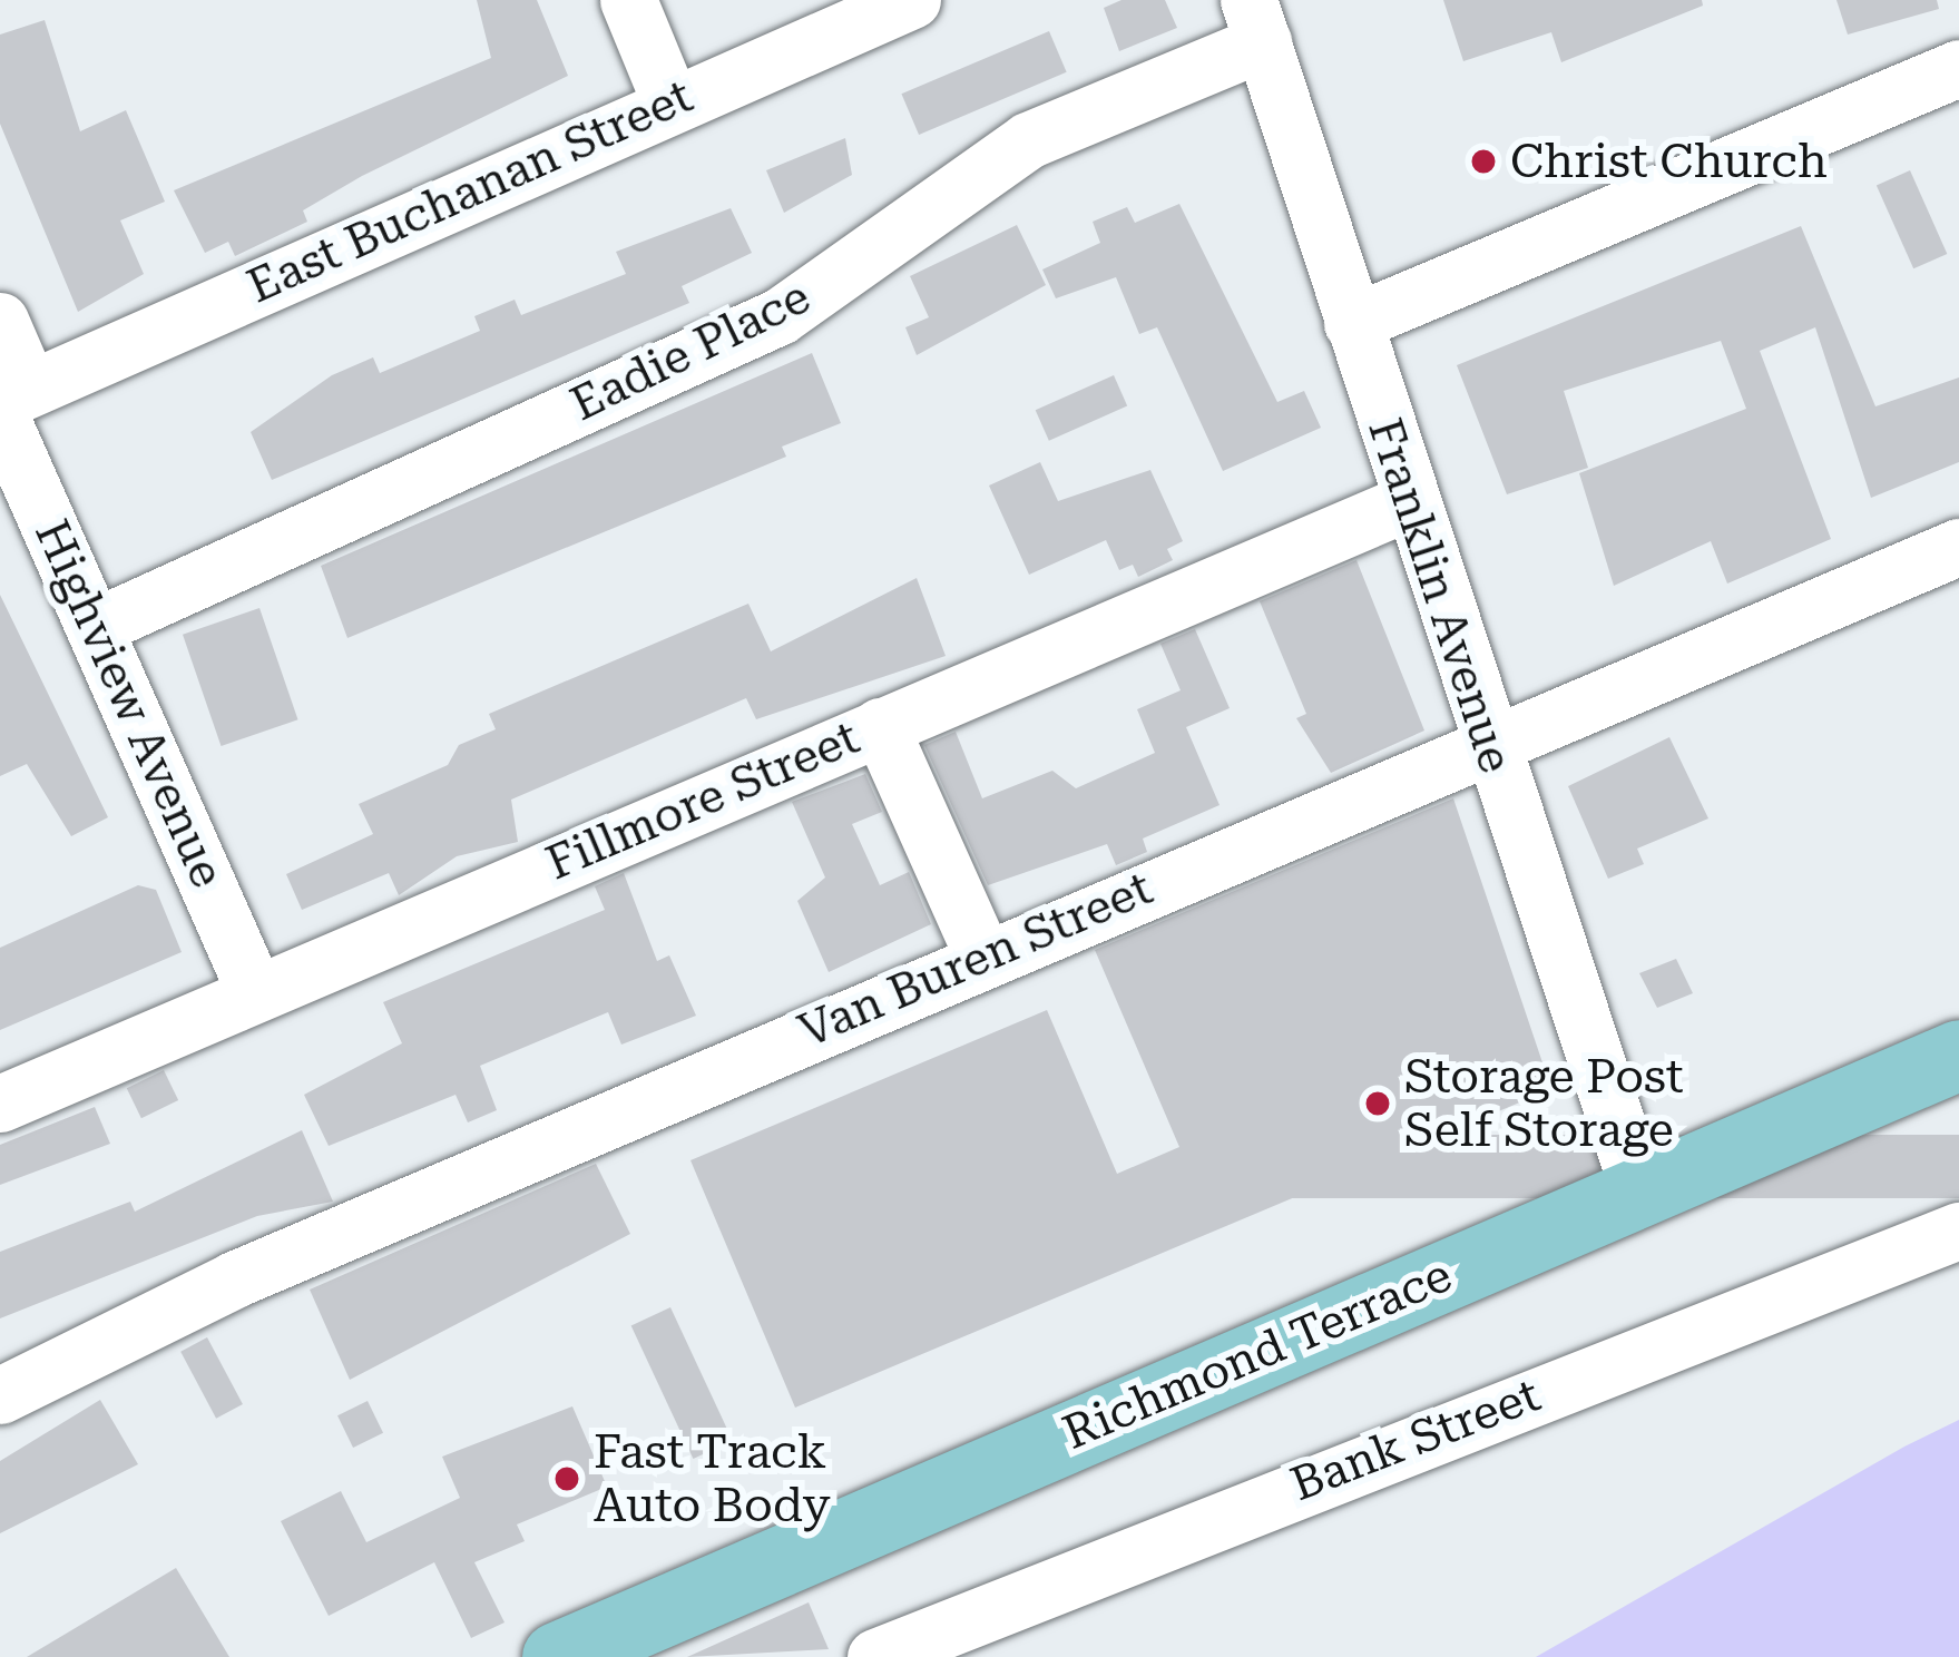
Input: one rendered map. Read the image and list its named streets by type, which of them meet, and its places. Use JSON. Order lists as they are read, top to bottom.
{
  "streets": {
    "main road": ["Richmond Terrace"],
    "street": [
      "East Buchanan Street",
      "Eadie Place",
      "Franklin Avenue",
      "Highview Avenue",
      "Fillmore Street",
      "Van Buren Street",
      "Bank Street"
    ]
  },
  "crossings": [
    ["East Buchanan Street", "Highview Avenue"],
    ["Eadie Place", "Franklin Avenue"],
    ["Eadie Place", "Highview Avenue"],
    ["Franklin Avenue", "Fillmore Street"],
    ["Franklin Avenue", "Van Buren Street"],
    ["Franklin Avenue", "Richmond Terrace"],
    ["Highview Avenue", "Fillmore Street"]
  ],
  "places": ["Christ Church", "Storage Post Self Storage", "Fast Track Auto Body"]
}
